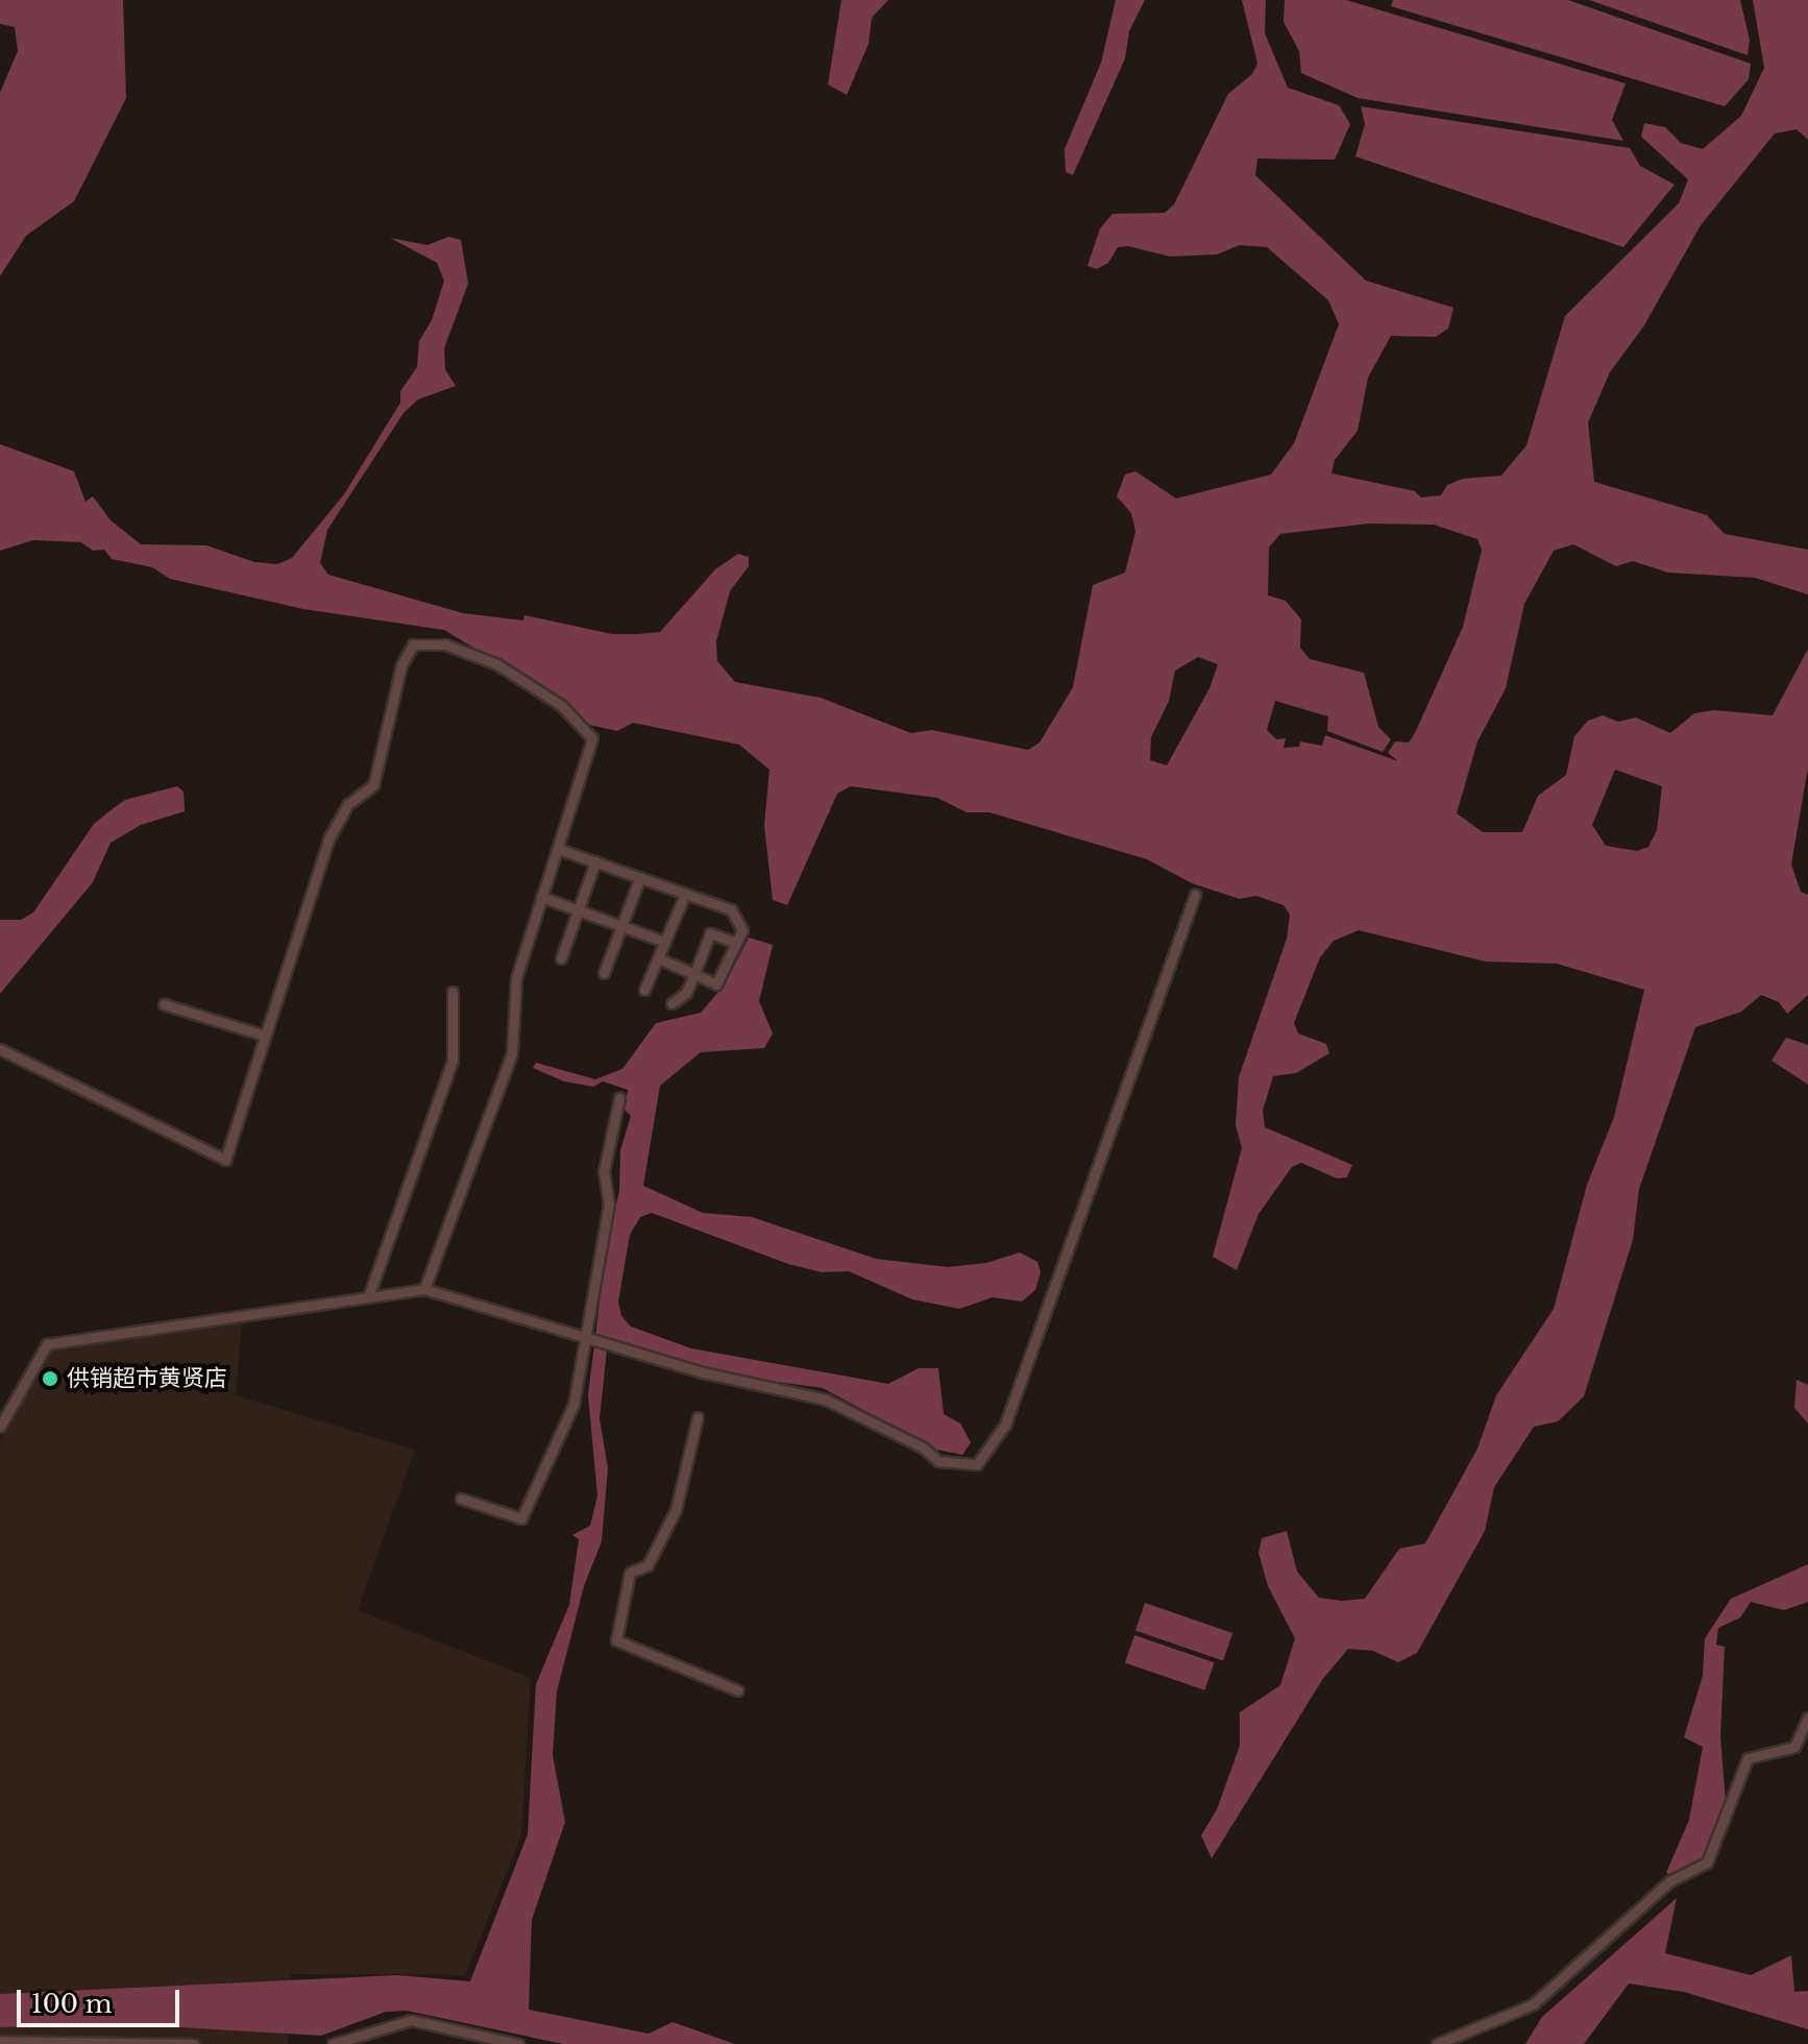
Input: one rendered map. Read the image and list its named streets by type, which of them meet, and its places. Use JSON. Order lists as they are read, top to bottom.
{
  "places": ["供销超市黄贤店"],
  "scale_bar": "100 m"
}
